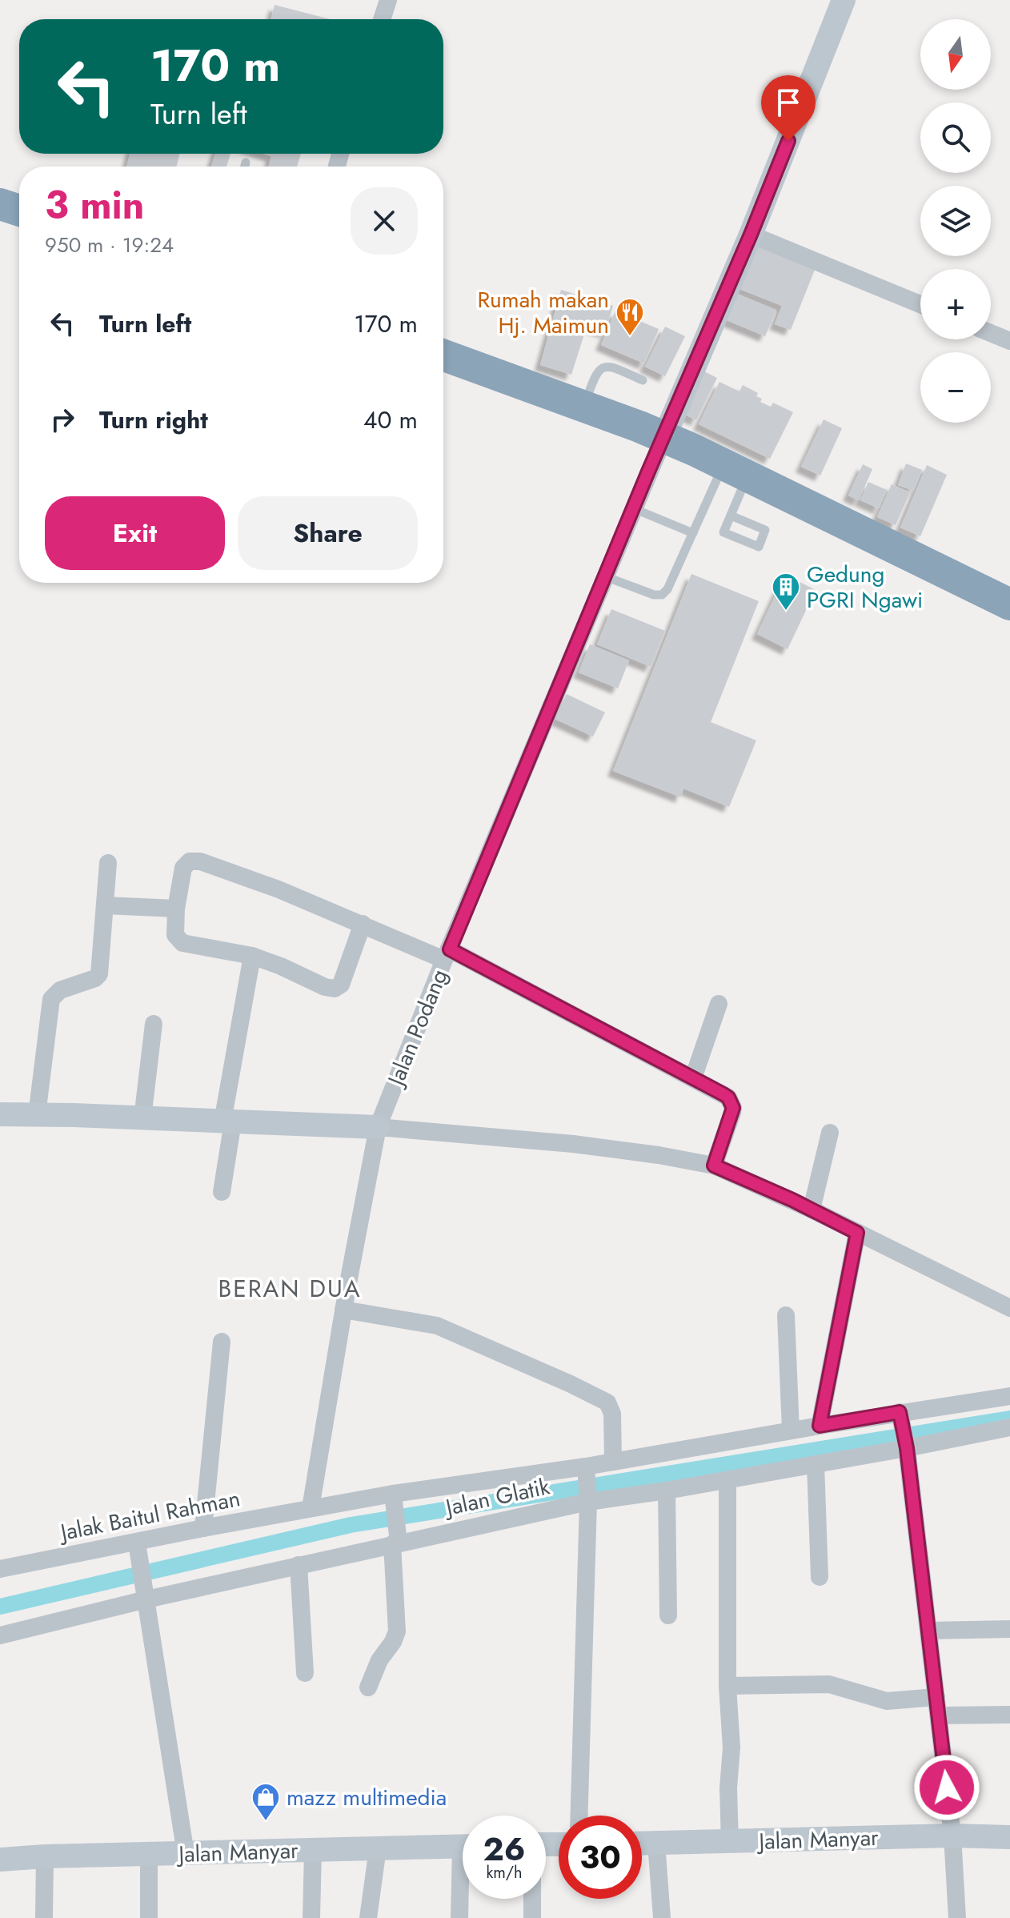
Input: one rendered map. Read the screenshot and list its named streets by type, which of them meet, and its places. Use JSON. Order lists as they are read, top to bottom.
{
  "streets": {
    "street": [
      "Jalan Podang",
      "Jalan Glatik",
      "Jalak Baitul Rahman",
      "Jalan Manyar"
    ]
  },
  "crossings": [
    ["Jalan Podang", "Jalak Baitul Rahman"],
    ["Jalan Glatik", "Jalak Baitul Rahman"]
  ],
  "districts": ["BERAN DUA"],
  "places": {
    "restaurant": ["Rumah makan Hj. Maimun"],
    "building": ["Gedung PGRI Ngawi"],
    "shop": ["mazz multimedia"]
  },
  "north": "bottom",
  "page": {
    "map_buttons": ["+", "−"],
    "turn": ["170 m", "Turn left"],
    "heading": ["3 min", "950 m · 19:24"],
    "list": [
      {
        "name": "Turn left",
        "value": "170 m"
      },
      {
        "name": "Turn right",
        "value": "40 m"
      }
    ],
    "buttons": ["Exit", "Share"],
    "speed": "26 km/h",
    "limit": "30"
  }
}
